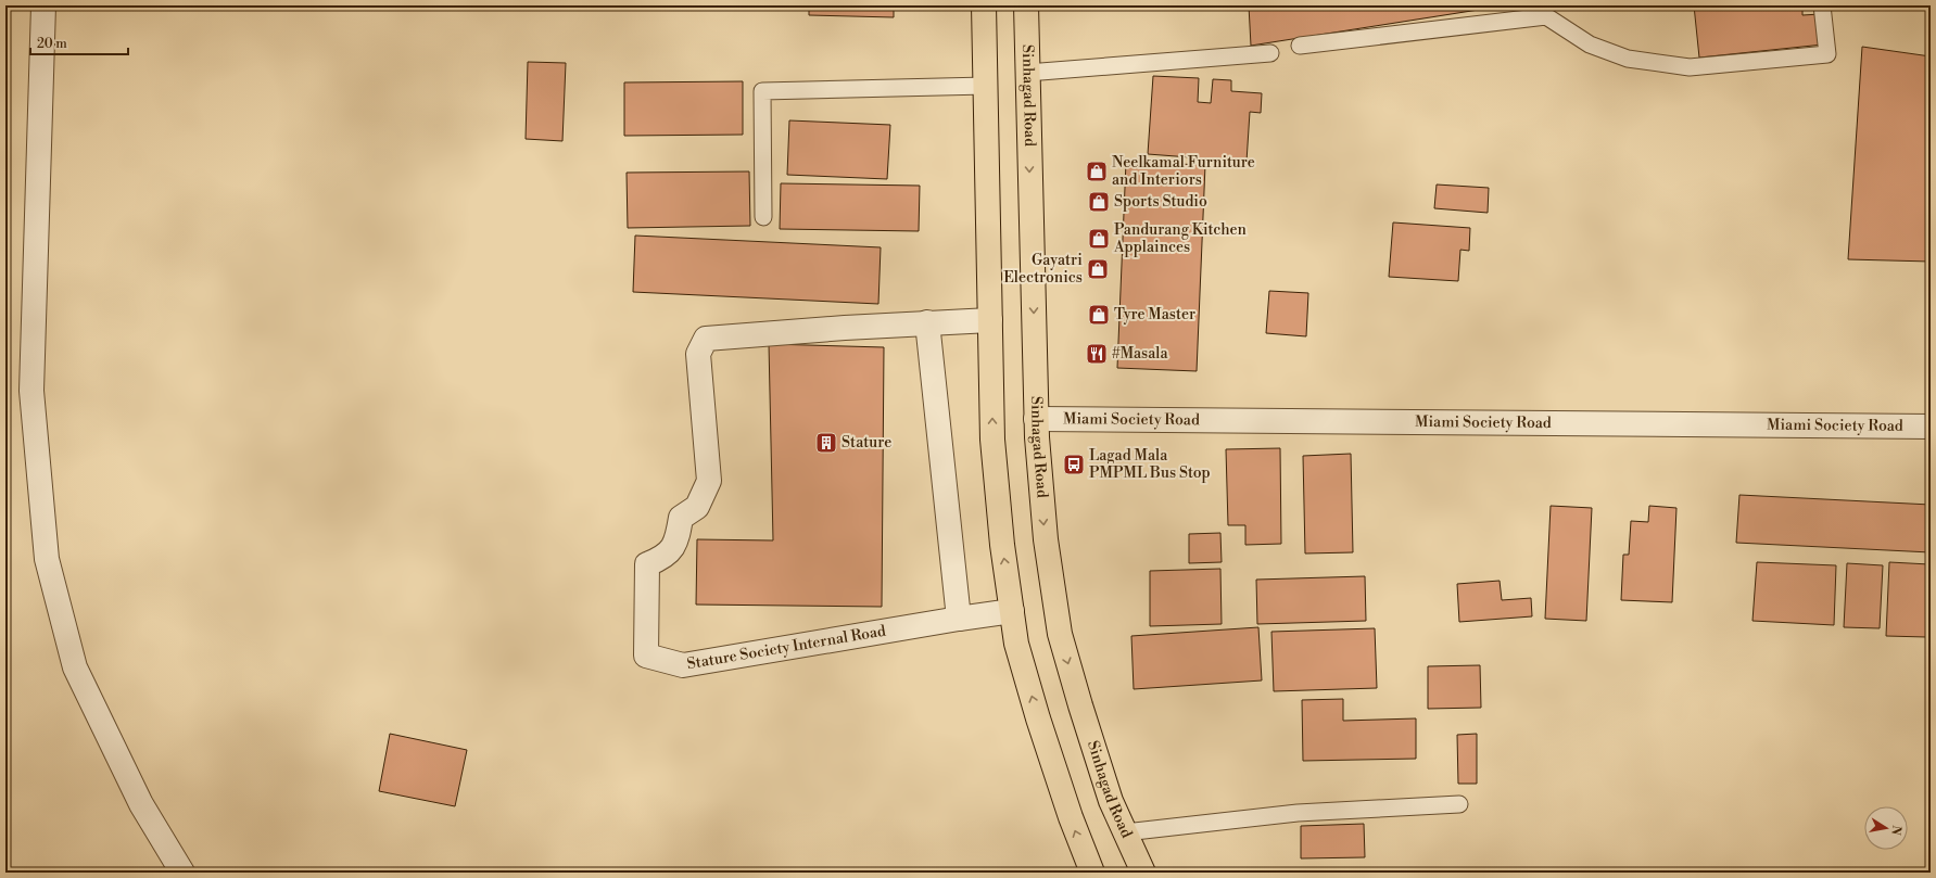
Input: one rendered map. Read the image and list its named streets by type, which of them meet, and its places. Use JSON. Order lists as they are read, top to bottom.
{
  "streets": {
    "main road": ["Sinhagad Road"],
    "street": ["Miami Society Road", "Stature Society Internal Road"]
  },
  "crossings": [
    ["Sinhagad Road", "Miami Society Road"]
  ],
  "places": {
    "shop": [
      "Neelkamal Furniture and Interiors",
      "Sports Studio",
      "Pandurang Kitchen Applainces",
      "Gayatri Electronics",
      "Tyre Master"
    ],
    "restaurant": ["#Masala"],
    "building": ["Stature"],
    "bus stop": ["Lagad Mala PMPML Bus Stop"]
  },
  "scale_bar": "20 m",
  "north": "right"
}
